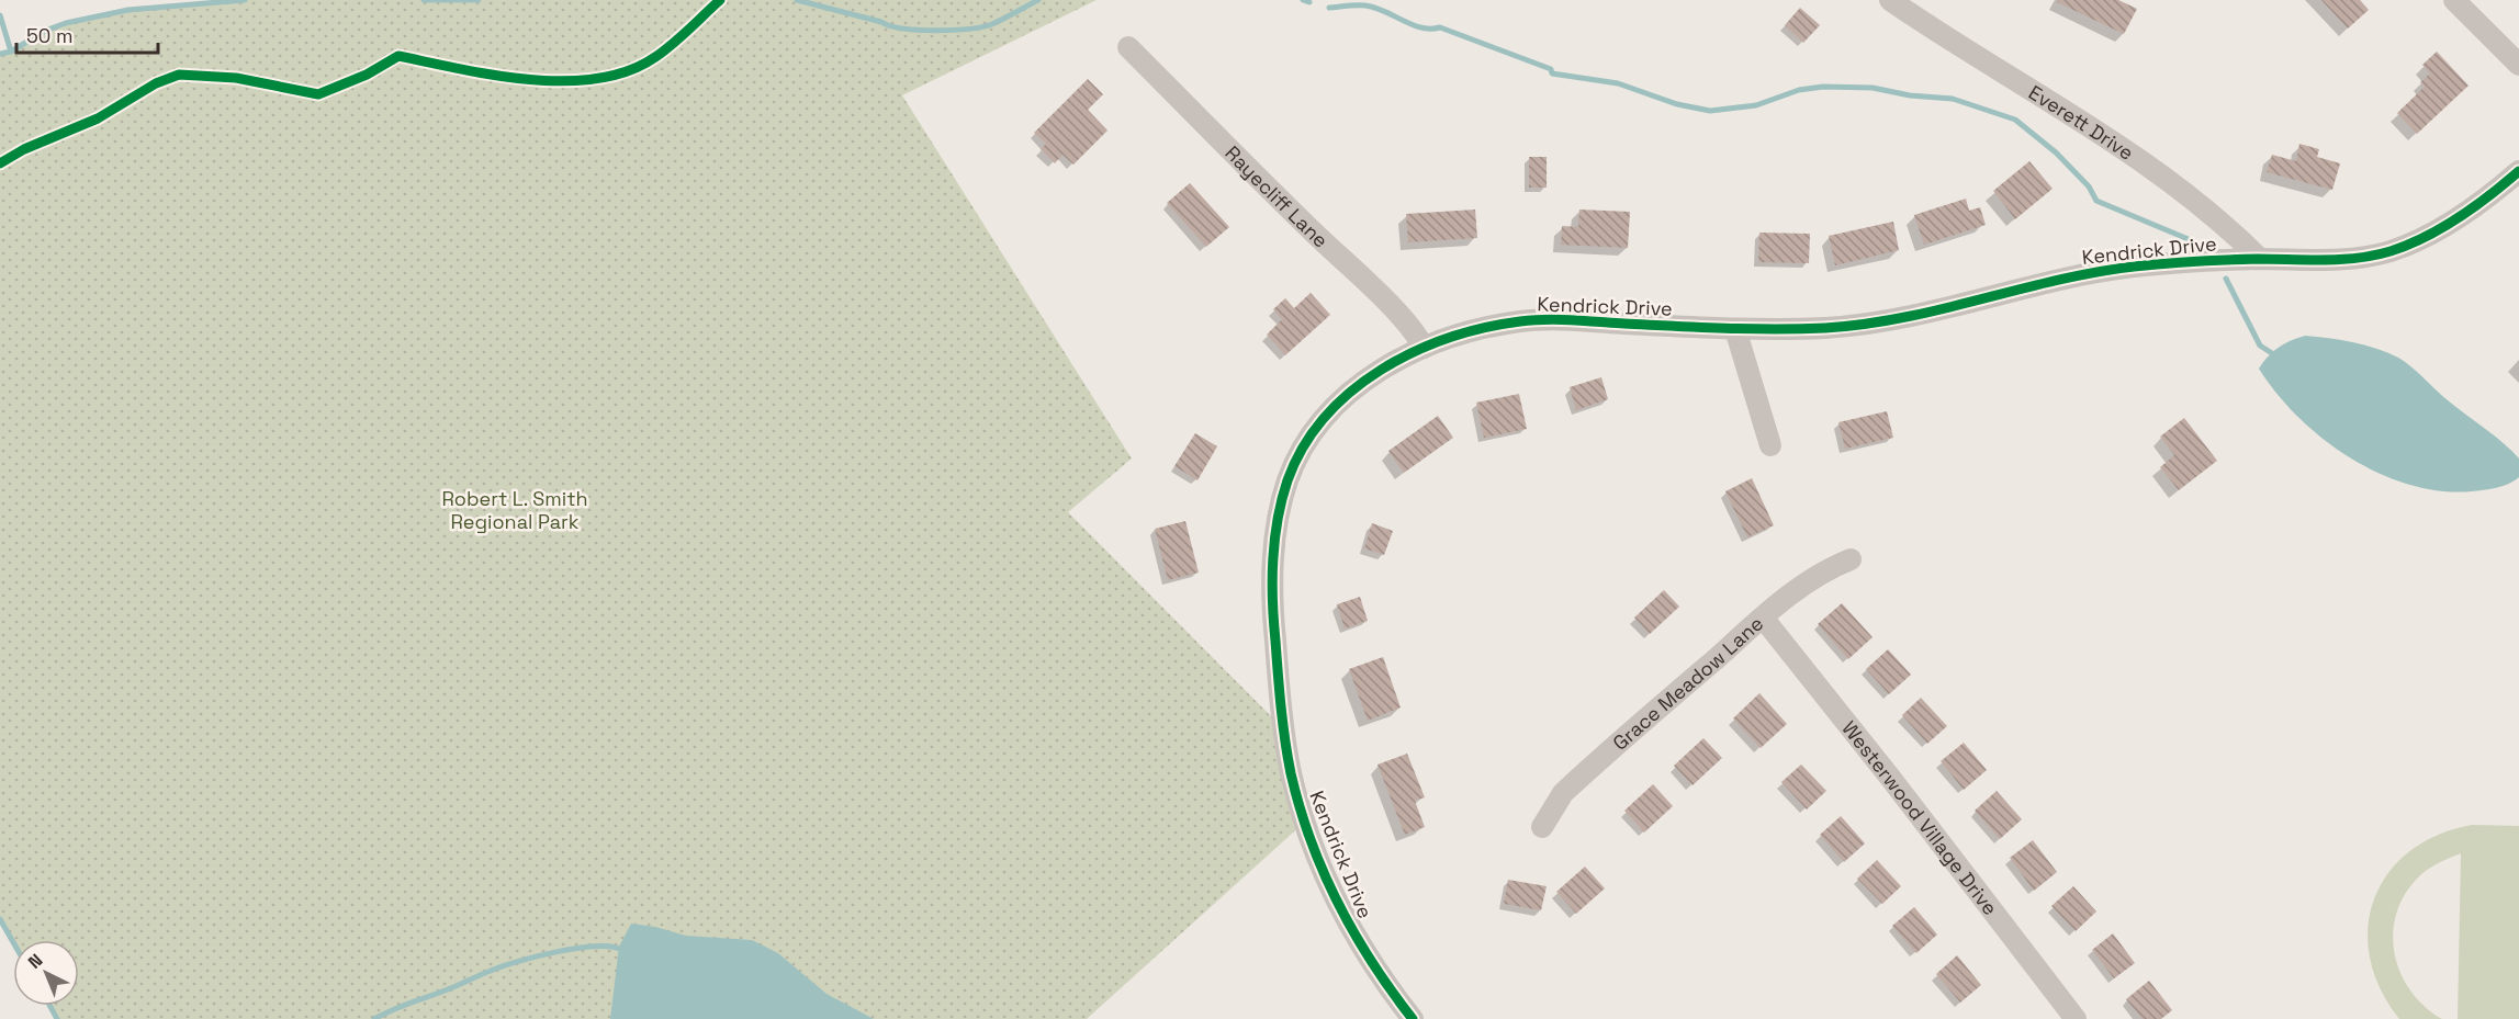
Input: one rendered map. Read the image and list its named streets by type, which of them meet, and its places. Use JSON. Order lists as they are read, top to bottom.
{
  "streets": {
    "street": [
      "Everett Drive",
      "Rayecliff Lane",
      "Kendrick Drive",
      "Grace Meadow Lane",
      "Westerwood Village Drive"
    ]
  },
  "crossings": [
    ["Everett Drive", "Kendrick Drive"],
    ["Rayecliff Lane", "Kendrick Drive"],
    ["Grace Meadow Lane", "Westerwood Village Drive"]
  ],
  "parks": ["Robert L. Smith Regional Park"],
  "scale_bar": "50 m",
  "north": "top left"
}
